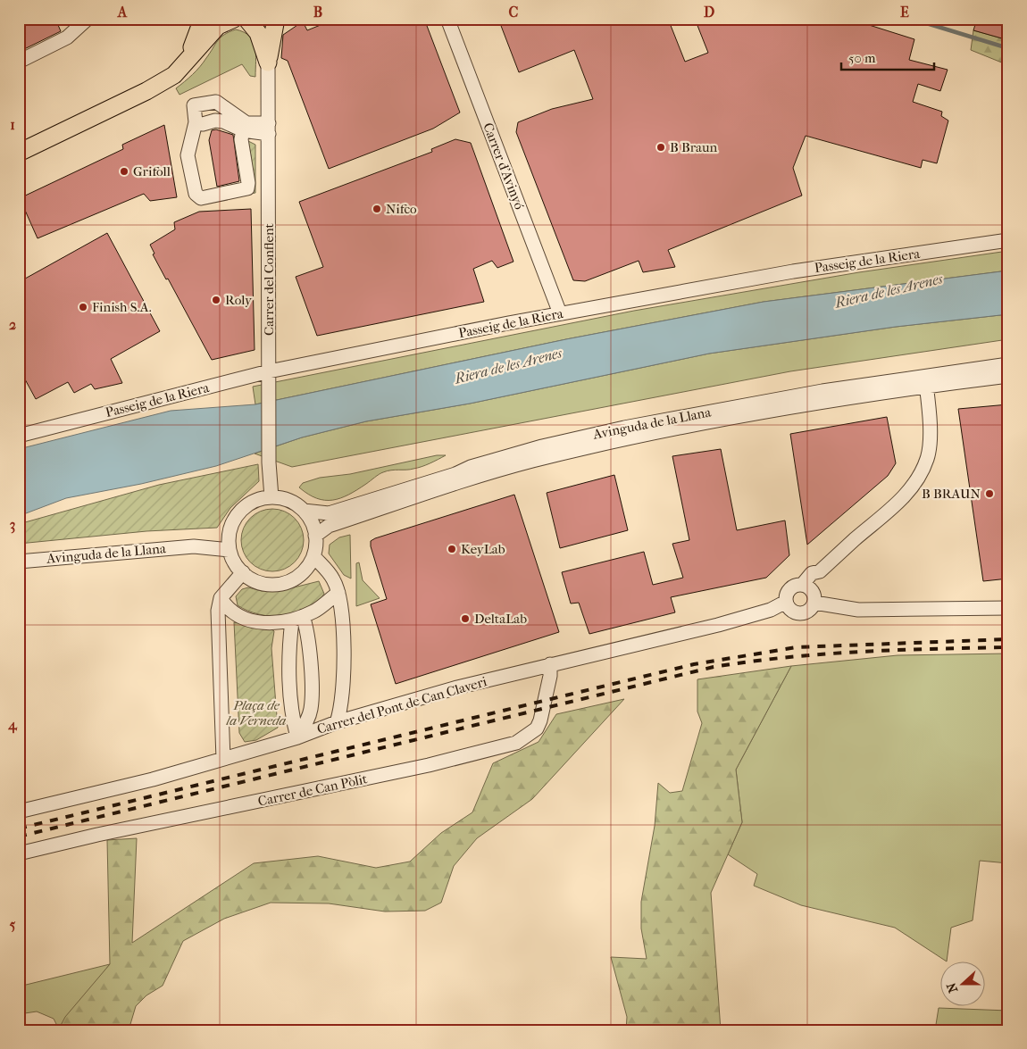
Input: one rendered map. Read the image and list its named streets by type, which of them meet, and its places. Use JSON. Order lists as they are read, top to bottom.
{
  "streets": {
    "street": [
      "Carrer d'Avinyó",
      "Passeig de la Riera",
      "Carrer del Conflent",
      "Avinguda de la Llana",
      "Carrer del Pont de Can Claveri",
      "Carrer de Can Pòlit"
    ]
  },
  "crossings": [
    ["Carrer d'Avinyó", "Passeig de la Riera"],
    ["Passeig de la Riera", "Carrer del Conflent"],
    ["Carrer del Conflent", "Avinguda de la Llana"],
    ["Carrer del Pont de Can Claveri", "Carrer de Can Pòlit"]
  ],
  "water": ["Riera de les Arenes"],
  "parks": ["Plaça de la Verneda"],
  "places": [
    "B Braun",
    "Grifoll",
    "Nifco",
    "Roly",
    "Finish S.A.",
    "B BRAUN",
    "KeyLab",
    "DeltaLab"
  ],
  "scale_bar": "50 m",
  "north": "left",
  "grid": {
    "columns": [
      "A",
      "B",
      "C",
      "D",
      "E"
    ],
    "rows": [
      "1",
      "2",
      "3",
      "4",
      "5"
    ]
  }
}
